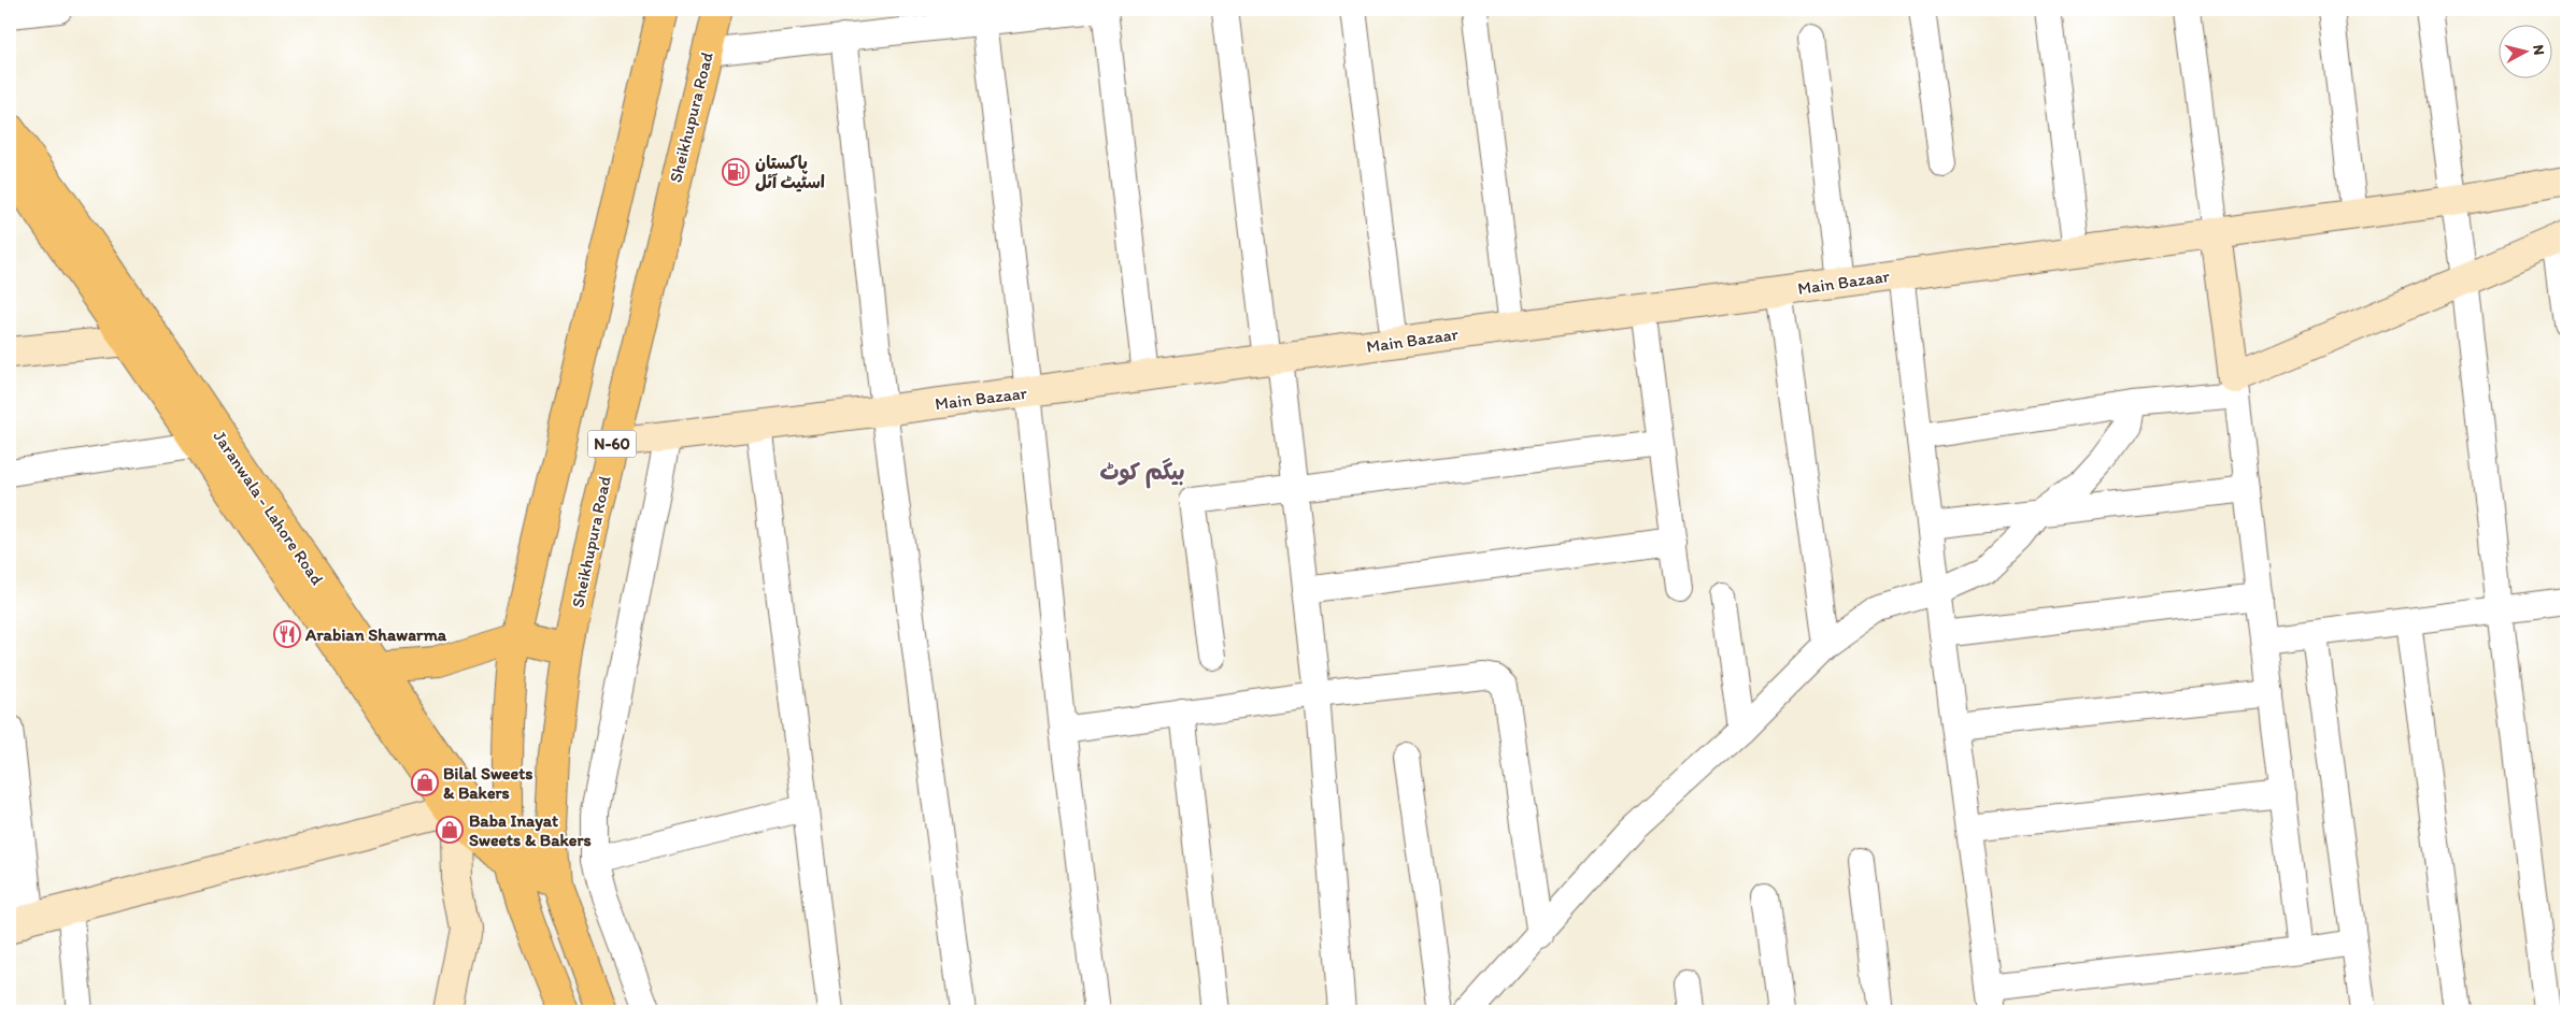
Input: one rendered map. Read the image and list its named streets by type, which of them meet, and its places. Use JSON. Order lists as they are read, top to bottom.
{
  "streets": {
    "main road": ["Sheikhupura Road", "N-60", "Jaranwala - Lahore Road"],
    "street": ["Main Bazaar"]
  },
  "crossings": [
    ["Sheikhupura Road", "Main Bazaar"],
    ["Sheikhupura Road", "Jaranwala - Lahore Road"],
    ["N-60", "Jaranwala - Lahore Road"]
  ],
  "districts": ["بیگم کوٹ"],
  "places": {
    "fuel station": ["پاکستان اسٹیٹ آئل"],
    "restaurant": ["Arabian Shawarma"],
    "shop": ["Bilal Sweets & Bakers", "Baba Inayat Sweets & Bakers"]
  },
  "north": "right"
}
